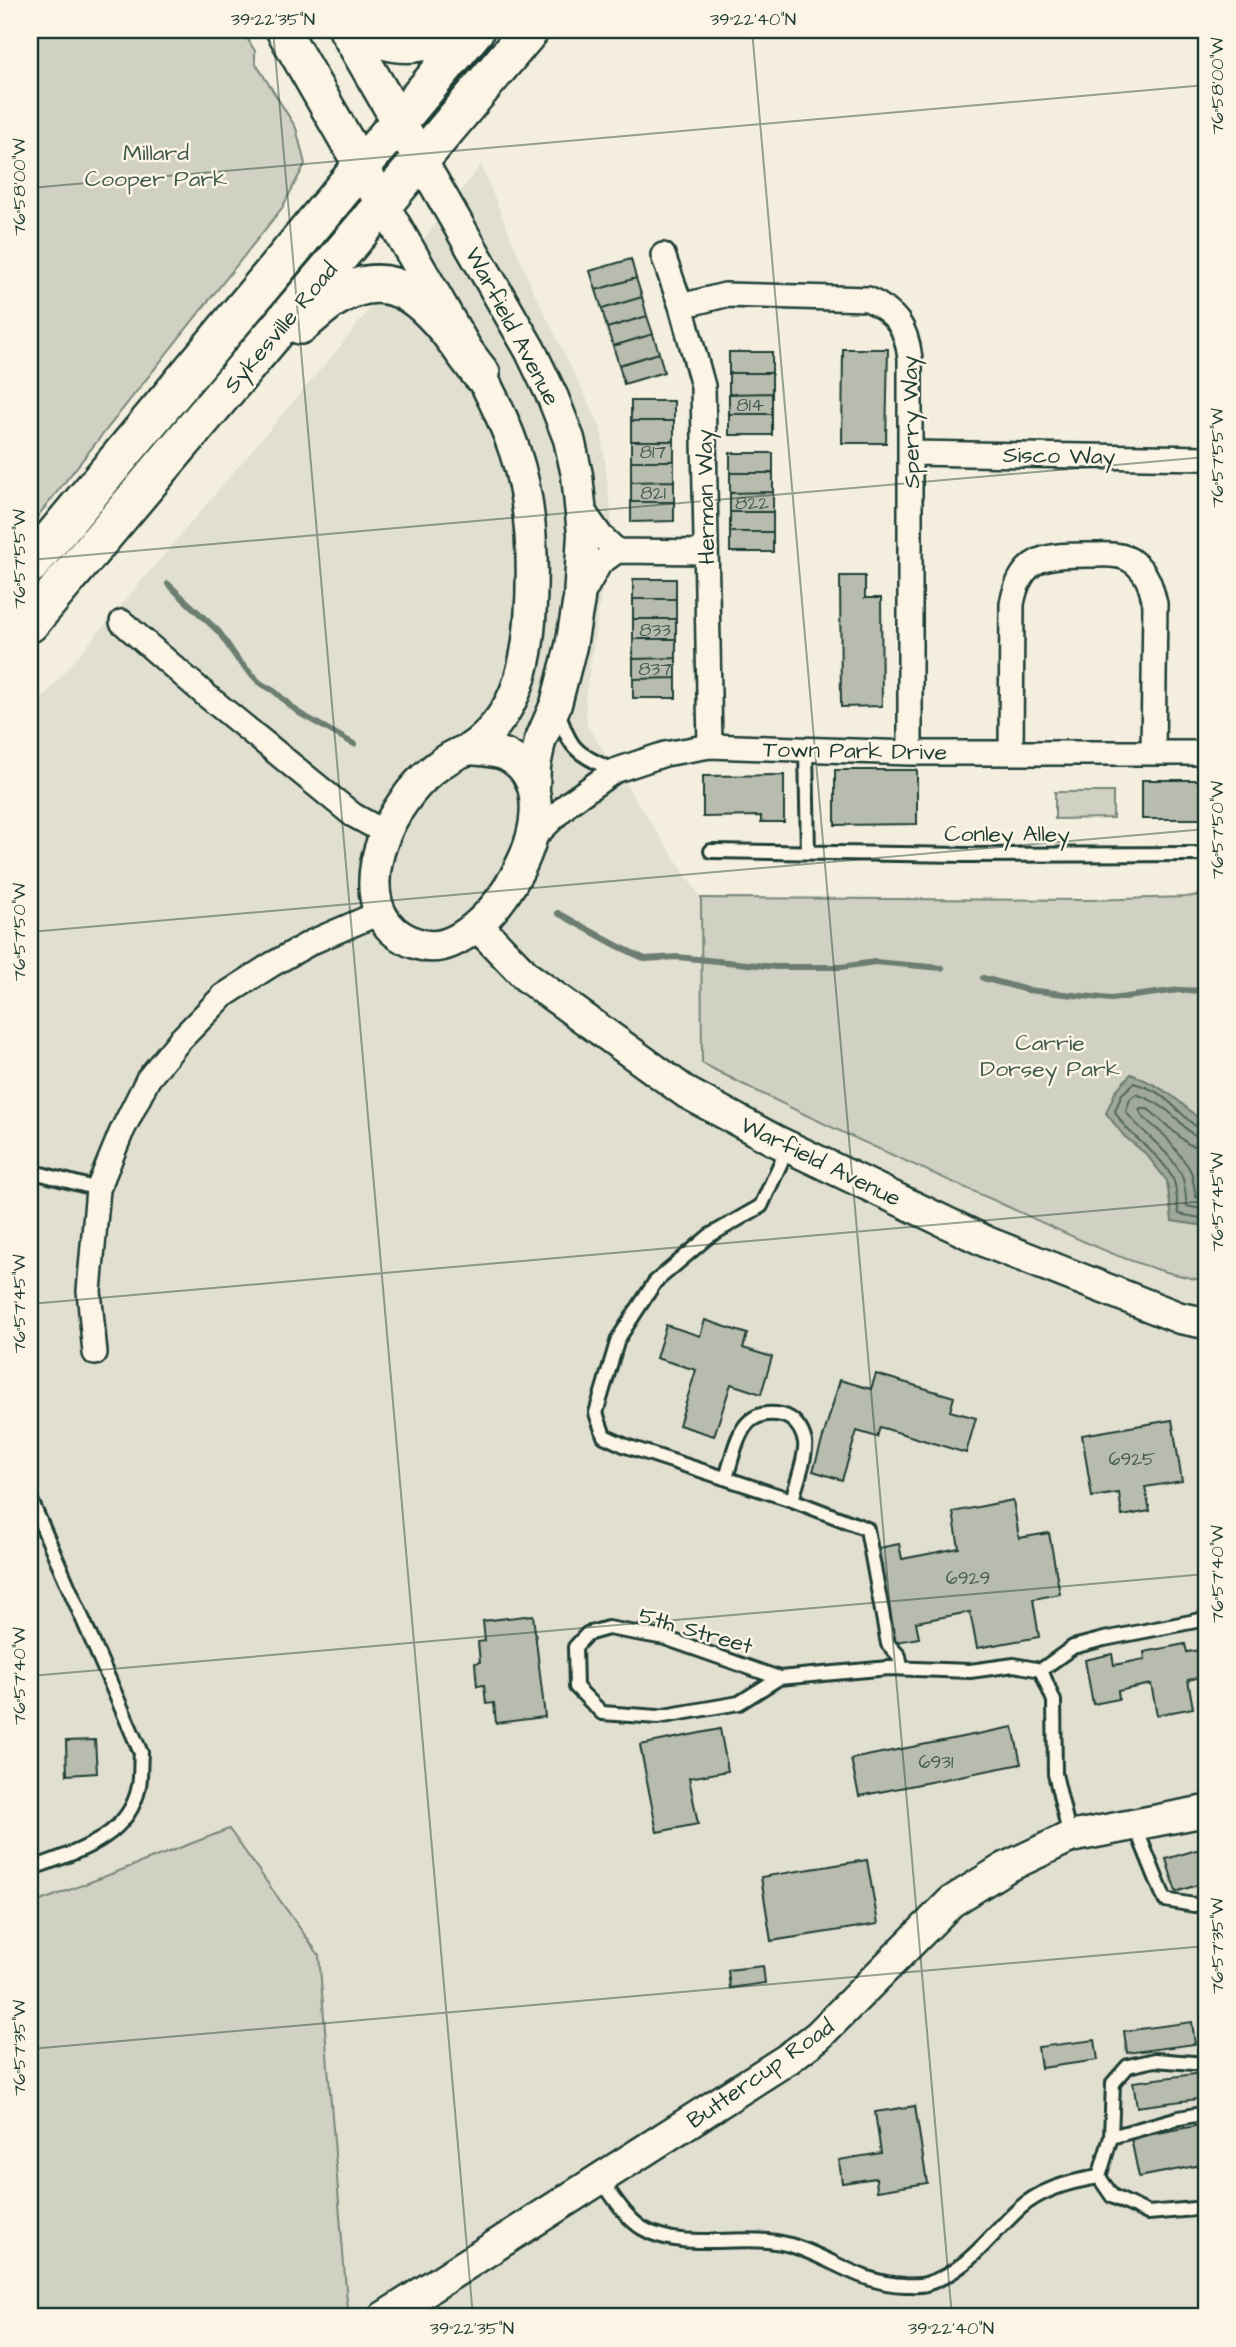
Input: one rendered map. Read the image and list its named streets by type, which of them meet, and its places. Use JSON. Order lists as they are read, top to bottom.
{
  "streets": {
    "main road": ["Sykesville Road"],
    "street": [
      "Warfield Avenue",
      "Sperry Way",
      "Sisco Way",
      "Herman Way",
      "Town Park Drive",
      "Buttercup Road"
    ],
    "lane": ["Conley Alley", "5th Street"]
  },
  "crossings": [
    ["Warfield Avenue", "Sykesville Road"],
    ["Warfield Avenue", "Town Park Drive"],
    ["Sperry Way", "Sisco Way"],
    ["Sperry Way", "Herman Way"],
    ["Sperry Way", "Town Park Drive"],
    ["Herman Way", "Town Park Drive"]
  ],
  "parks": ["Millard Cooper Park", "Carrie Dorsey Park"],
  "house_numbers": [
    "814",
    "817",
    "821",
    "822",
    "833",
    "837",
    "6925",
    "6929",
    "6931"
  ],
  "coordinates": [
    "39°22'35\"N",
    "39°22'40\"N",
    "76°58'00\"W",
    "76°57'55\"W",
    "76°57'50\"W",
    "76°57'45\"W",
    "76°57'40\"W",
    "76°57'35\"W"
  ]
}
